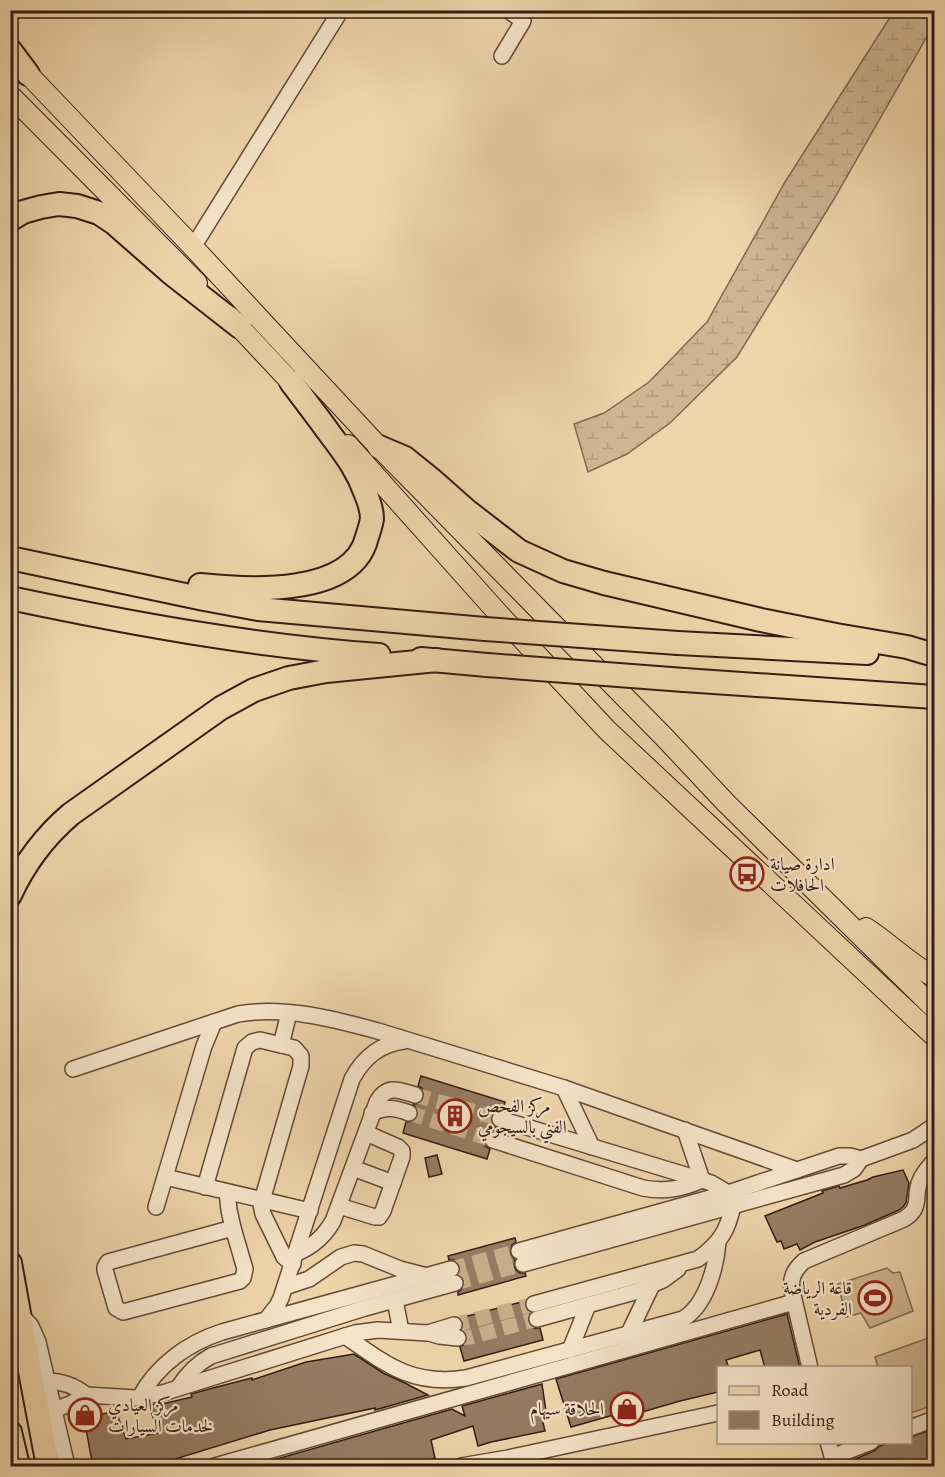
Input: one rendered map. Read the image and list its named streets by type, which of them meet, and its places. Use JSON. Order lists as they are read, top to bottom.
{
  "places": {
    "bus stop": ["ادارة صيانة الحافلات"],
    "building": ["مركز الفحص الفني بالسيجومي"],
    "sports": ["قاعة الرياضة الفردية"],
    "shop": ["الحلاقة سيهام", "مركز العيادي لخدمات السيارات"]
  },
  "legend": ["Road", "Building"]
}
